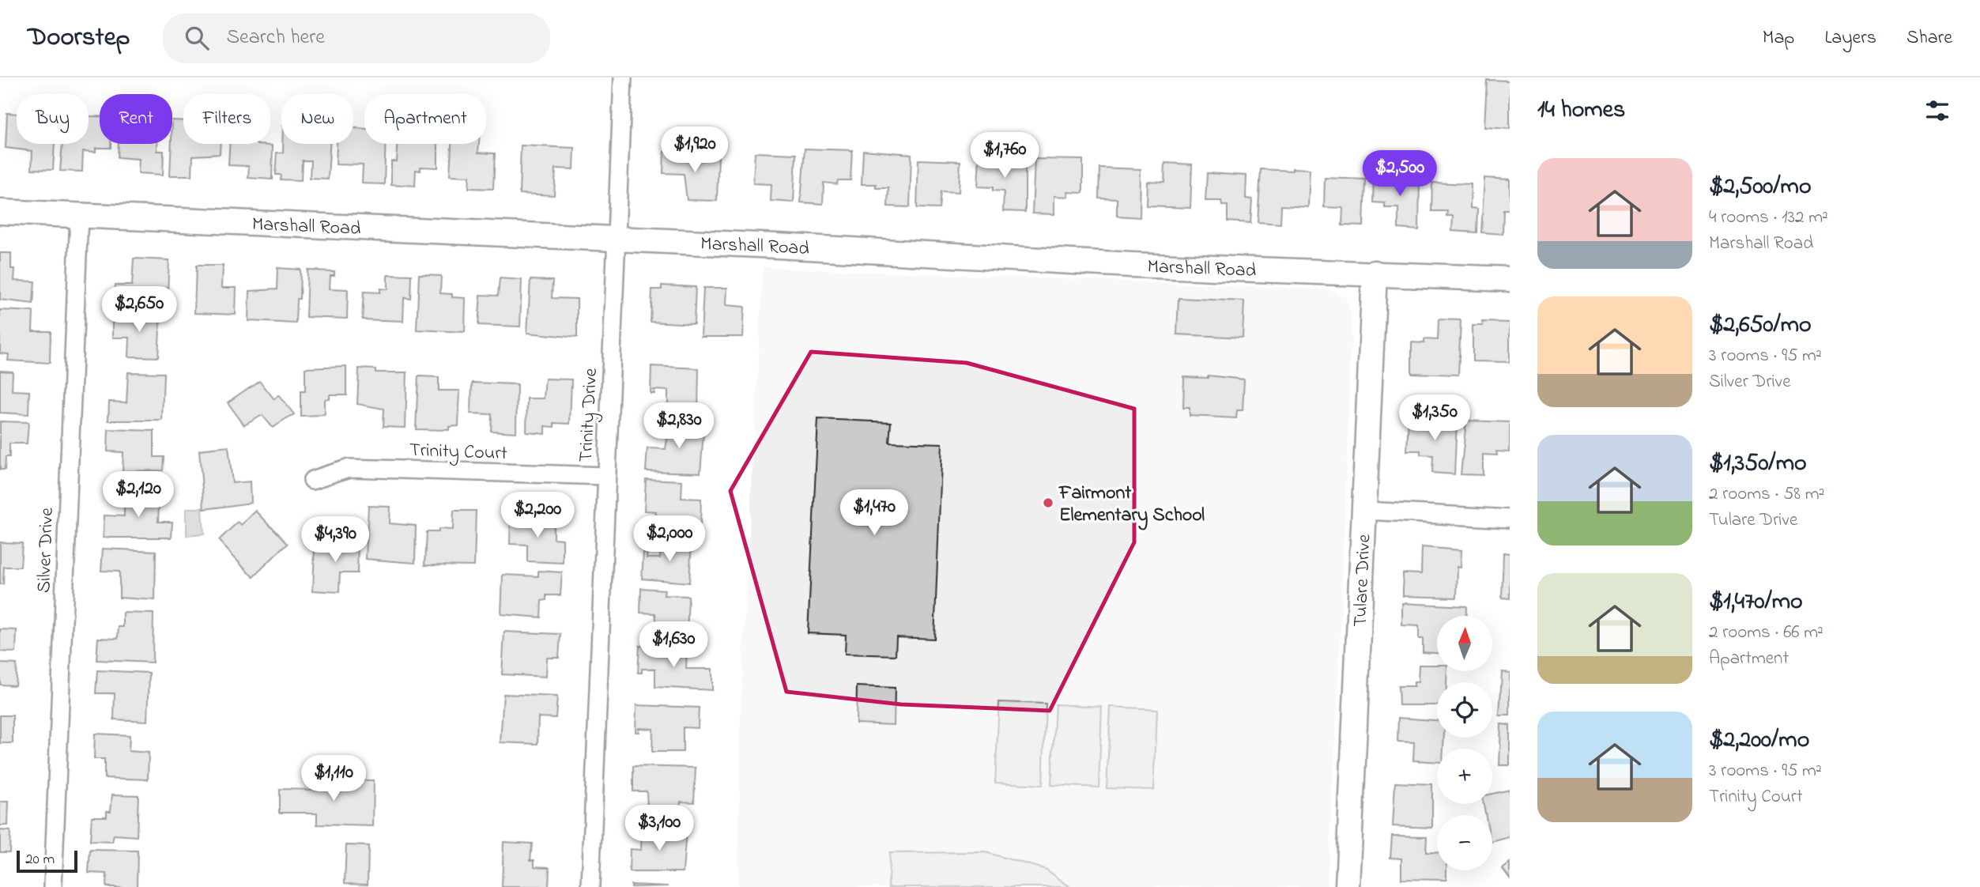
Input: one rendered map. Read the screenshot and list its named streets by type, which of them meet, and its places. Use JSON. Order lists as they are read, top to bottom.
{
  "streets": {
    "street": [
      "Marshall Road",
      "Trinity Drive",
      "Trinity Court",
      "Silver Drive",
      "Tulare Drive"
    ]
  },
  "crossings": [
    ["Marshall Road", "Trinity Drive"],
    ["Marshall Road", "Silver Drive"],
    ["Marshall Road", "Tulare Drive"],
    ["Trinity Drive", "Trinity Court"]
  ],
  "places": ["Fairmont Elementary School"],
  "scale_bar": "20 m",
  "north": "top",
  "page": {
    "header": "Doorstep",
    "search": "Search here",
    "nav": ["Map", "Layers", "Share"],
    "heading": "14 homes",
    "chip": [
      "Buy",
      "Rent",
      "Filters",
      "New",
      "Apartment"
    ],
    "price": [
      "$1,920",
      "$1,760",
      "$2,500",
      "$2,650",
      "$1,350",
      "$2,830",
      "$2,120",
      "$1,470",
      "$2,200",
      "$2,000",
      "$4,390",
      "$1,630",
      "$1,110",
      "$3,100"
    ],
    "list": [
      {
        "name": "$2,500/mo",
        "note": "4 rooms · 132 m² · Marshall Road"
      },
      {
        "name": "$2,650/mo",
        "note": "3 rooms · 95 m² · Silver Drive"
      },
      {
        "name": "$1,350/mo",
        "note": "2 rooms · 58 m² · Tulare Drive"
      },
      {
        "name": "$1,470/mo",
        "note": "2 rooms · 66 m² · Apartment"
      },
      {
        "name": "$2,200/mo",
        "note": "3 rooms · 95 m² · Trinity Court"
      }
    ],
    "map_buttons": ["+", "−"],
    "scale": "20 m"
  }
}
